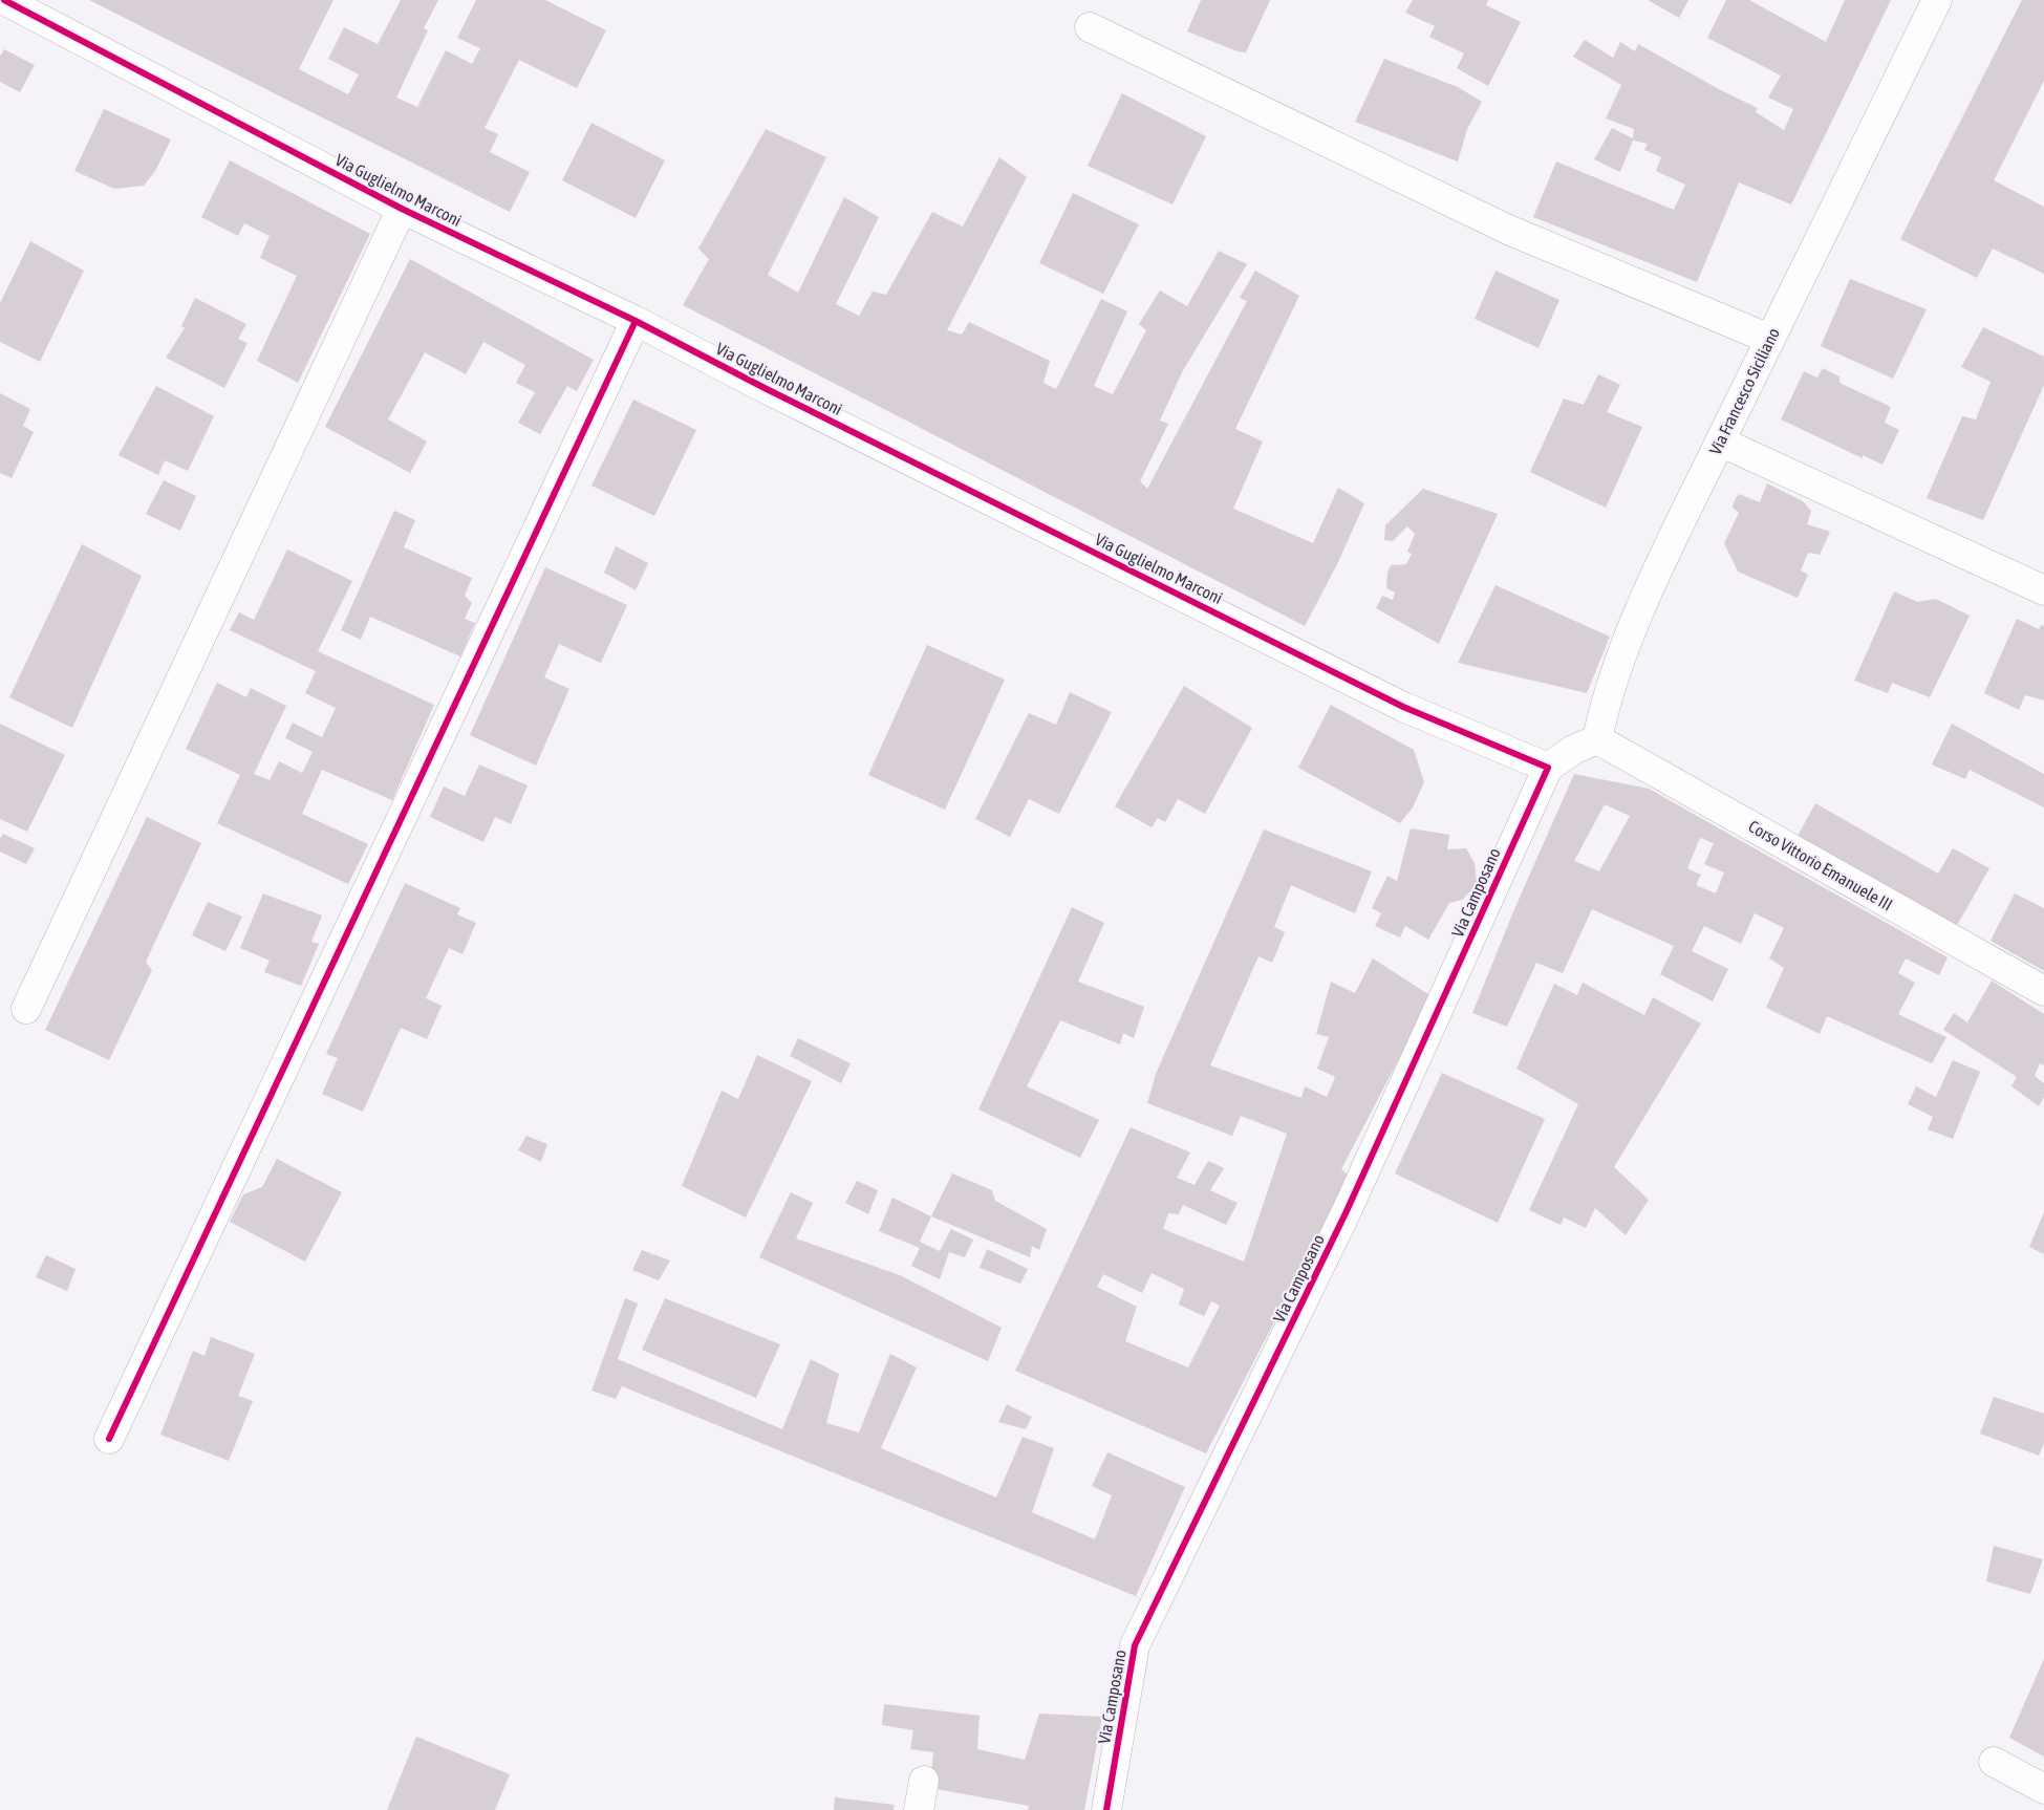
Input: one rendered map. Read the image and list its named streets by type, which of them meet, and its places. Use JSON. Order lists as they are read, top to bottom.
{
  "streets": {
    "street": [
      "Via Guglielmo Marconi",
      "Via Francesco Siciliano",
      "Corso Vittorio Emanuele III",
      "Via Camposano"
    ]
  },
  "crossings": [
    ["Via Guglielmo Marconi", "Via Camposano"],
    ["Via Francesco Siciliano", "Corso Vittorio Emanuele III"]
  ]
}
